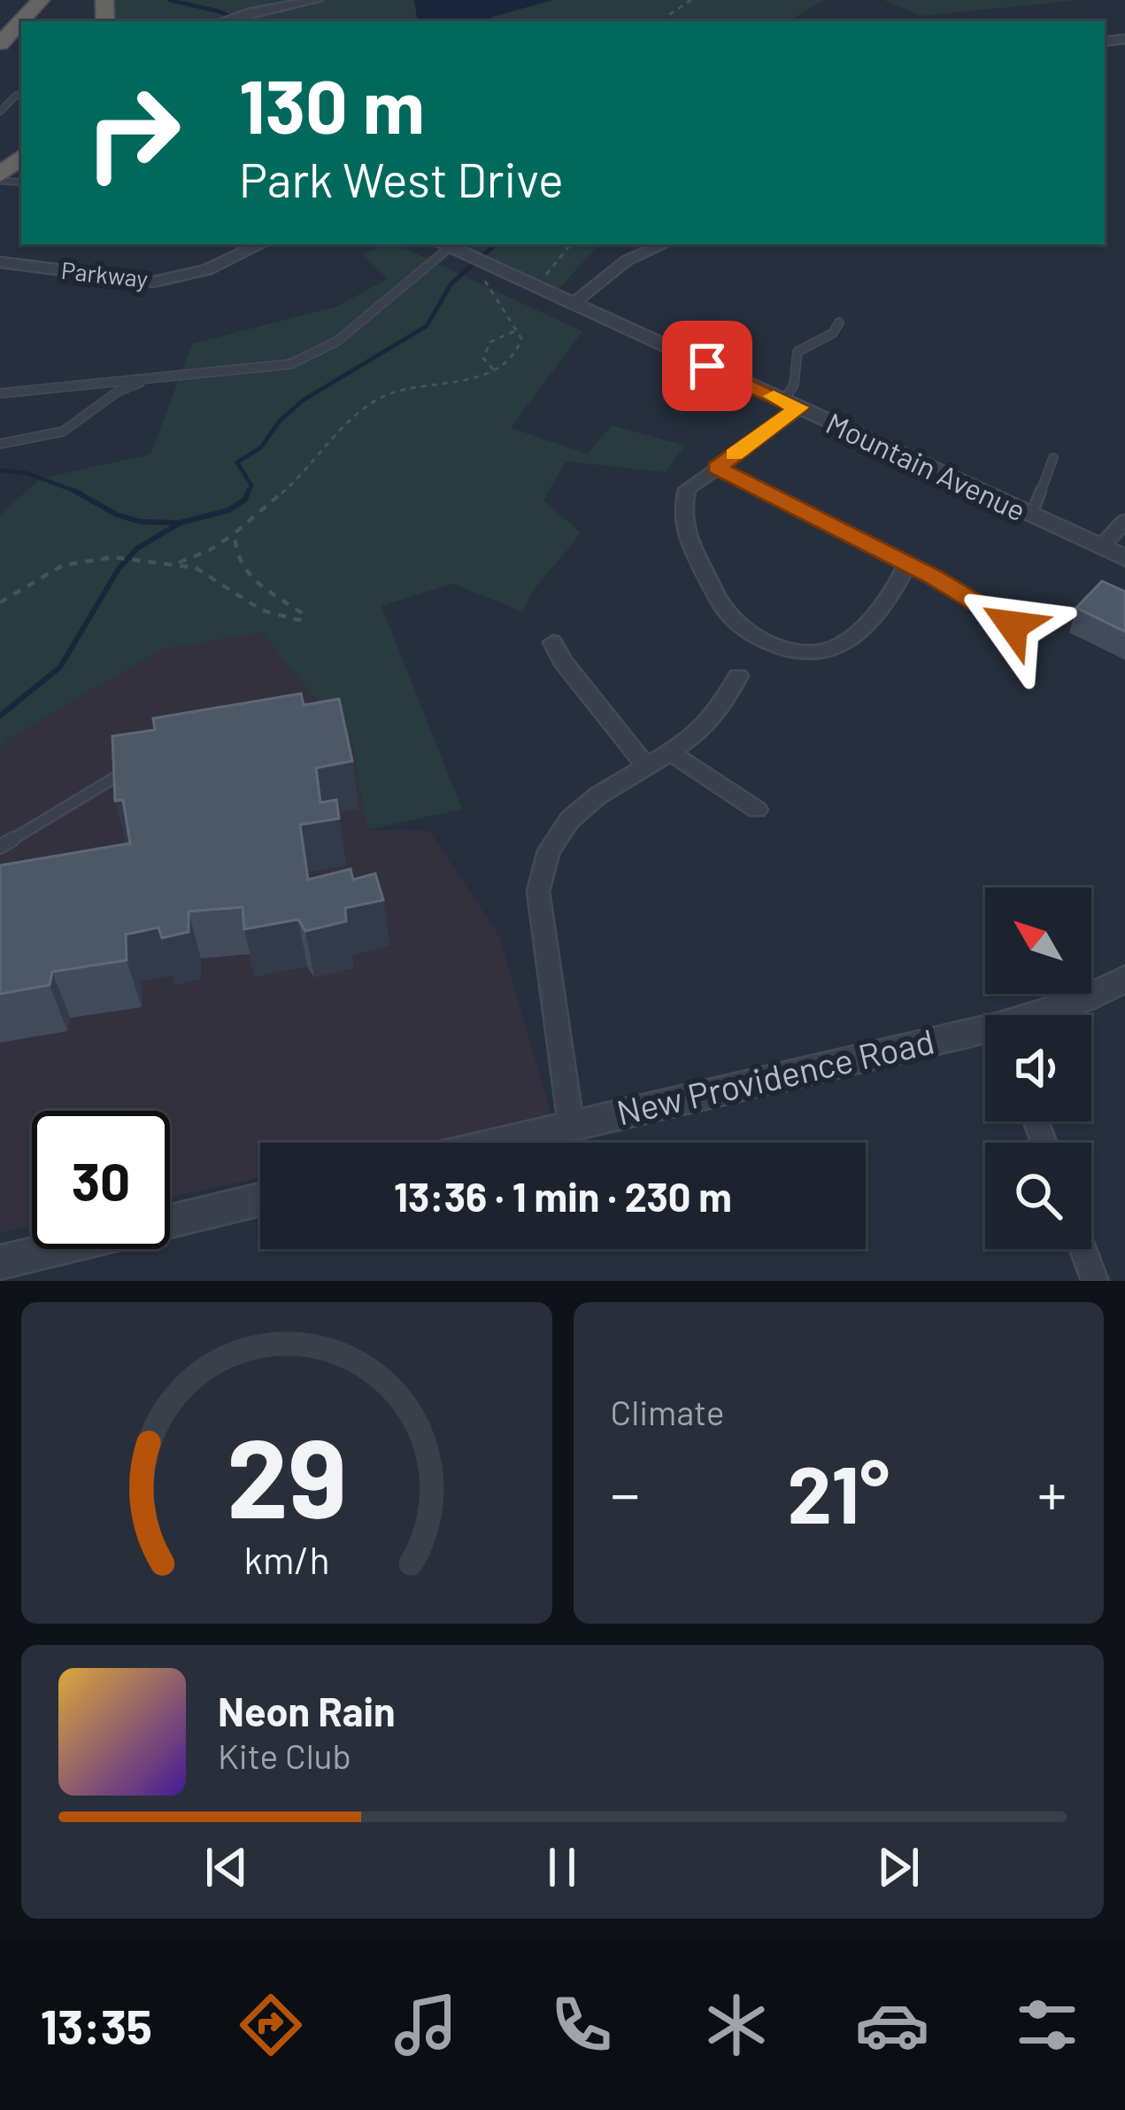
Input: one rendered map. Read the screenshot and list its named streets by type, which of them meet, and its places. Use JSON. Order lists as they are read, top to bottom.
{
  "streets": {
    "street": ["Parkway", "Mountain Avenue", "New Providence Road"]
  },
  "north": "top left",
  "page": {
    "turn": ["130 m", "Park West Drive"],
    "limit": "30",
    "trip": "13:36 · 1 min · 230 m",
    "tile": "Climate",
    "heat": ["−", "21°", "+"],
    "song": ["Neon Rain", "Kite Club"],
    "tabs": "13:35",
    "gauge": ["29", "km/h"]
  }
}
